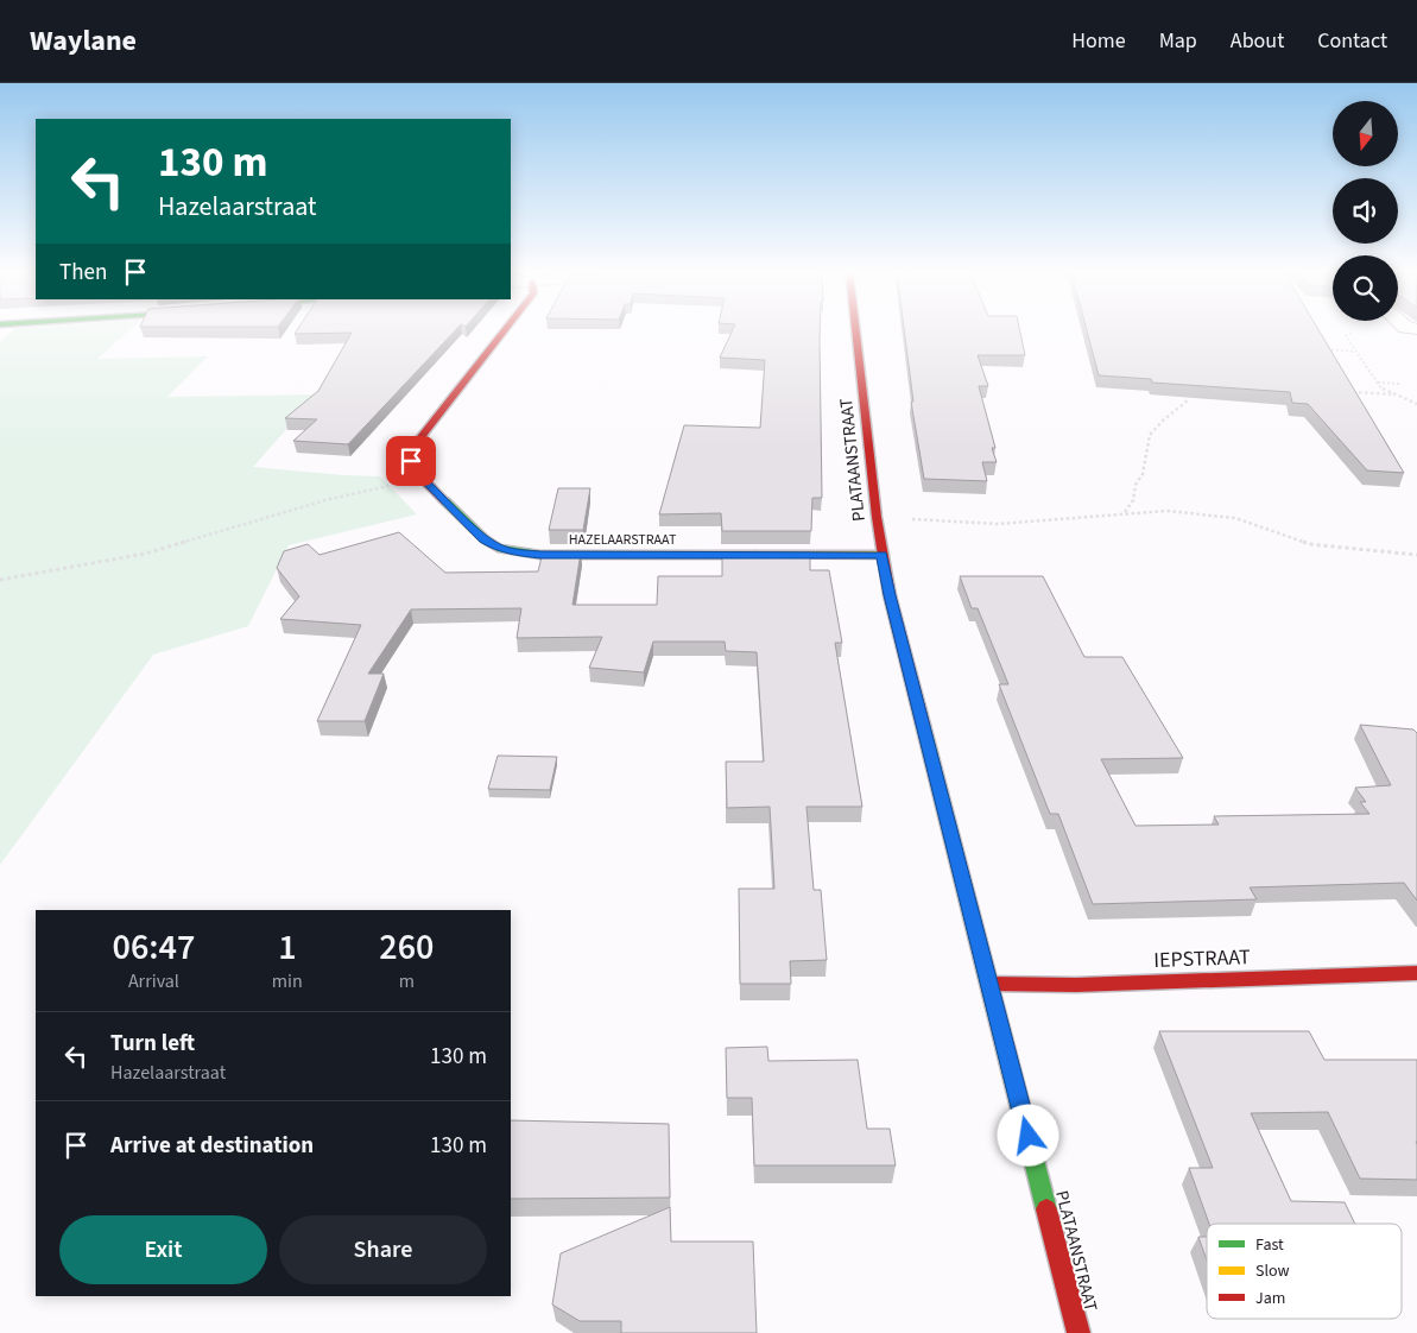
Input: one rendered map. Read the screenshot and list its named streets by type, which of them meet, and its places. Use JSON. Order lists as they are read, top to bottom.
{
  "streets": {
    "street": ["PLATAANSTRAAT", "HAZELAARSTRAAT", "IEPSTRAAT"]
  },
  "crossings": [
    ["PLATAANSTRAAT", "HAZELAARSTRAAT"],
    ["PLATAANSTRAAT", "IEPSTRAAT"]
  ],
  "legend": ["Fast", "Slow", "Jam"],
  "north": "bottom",
  "page": {
    "header": "Waylane",
    "nav": [
      "Home",
      "Map",
      "About",
      "Contact"
    ],
    "turn": ["130 m", "Hazelaarstraat"],
    "then": "Then",
    "eta": [
      "06:47",
      "Arrival",
      "1",
      "min",
      "260",
      "m"
    ],
    "list": [
      {
        "name": "Turn left",
        "note": "Hazelaarstraat",
        "value": "130 m"
      },
      {
        "name": "Arrive at destination",
        "value": "130 m"
      }
    ],
    "buttons": ["Exit", "Share"]
  }
}
